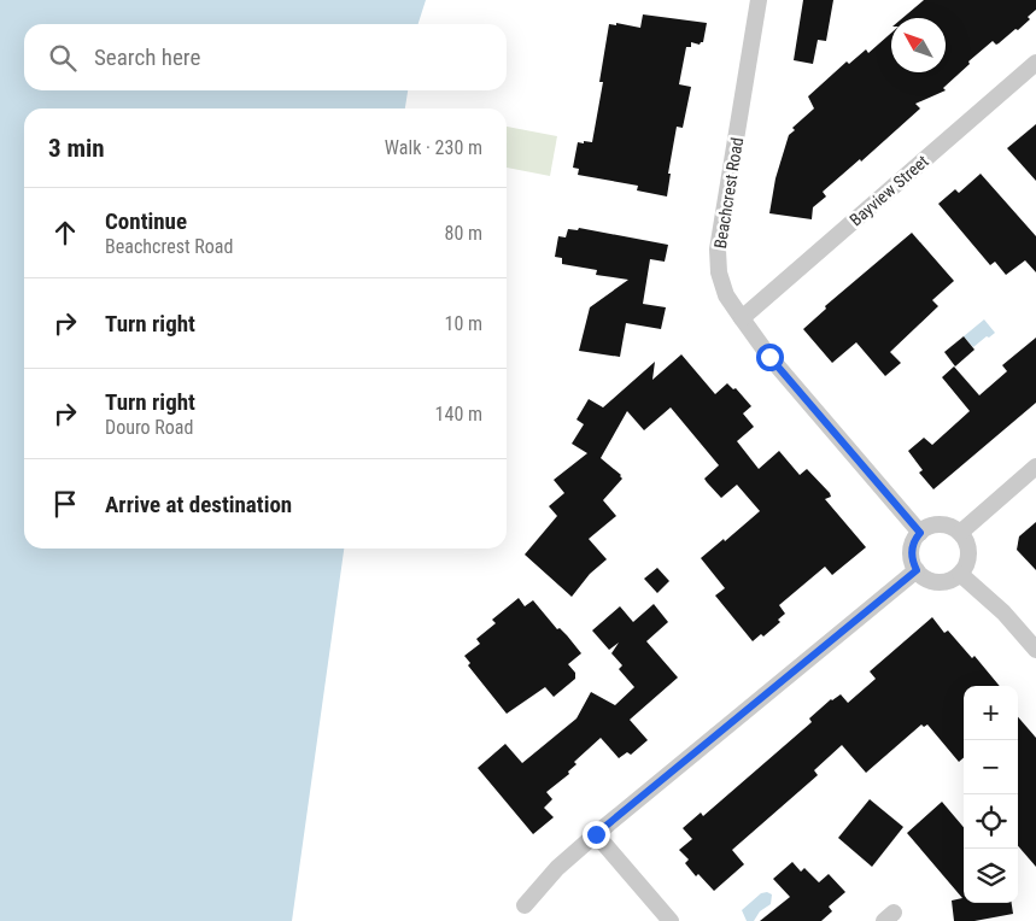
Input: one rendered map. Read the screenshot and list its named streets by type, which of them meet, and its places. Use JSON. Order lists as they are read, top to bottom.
{
  "streets": {
    "street": ["Bayview Street", "Beachcrest Road"]
  },
  "crossings": [
    ["Bayview Street", "Beachcrest Road"]
  ],
  "north": "top left",
  "page": {
    "search": "Search here",
    "heading": ["3 min", "Walk · 230 m"],
    "list": [
      ["Continue", "Beachcrest Road", "80 m"],
      ["Turn right", "10 m"],
      ["Turn right", "Douro Road", "140 m"],
      "Arrive at destination"
    ],
    "map_buttons": ["+", "−"]
  }
}
